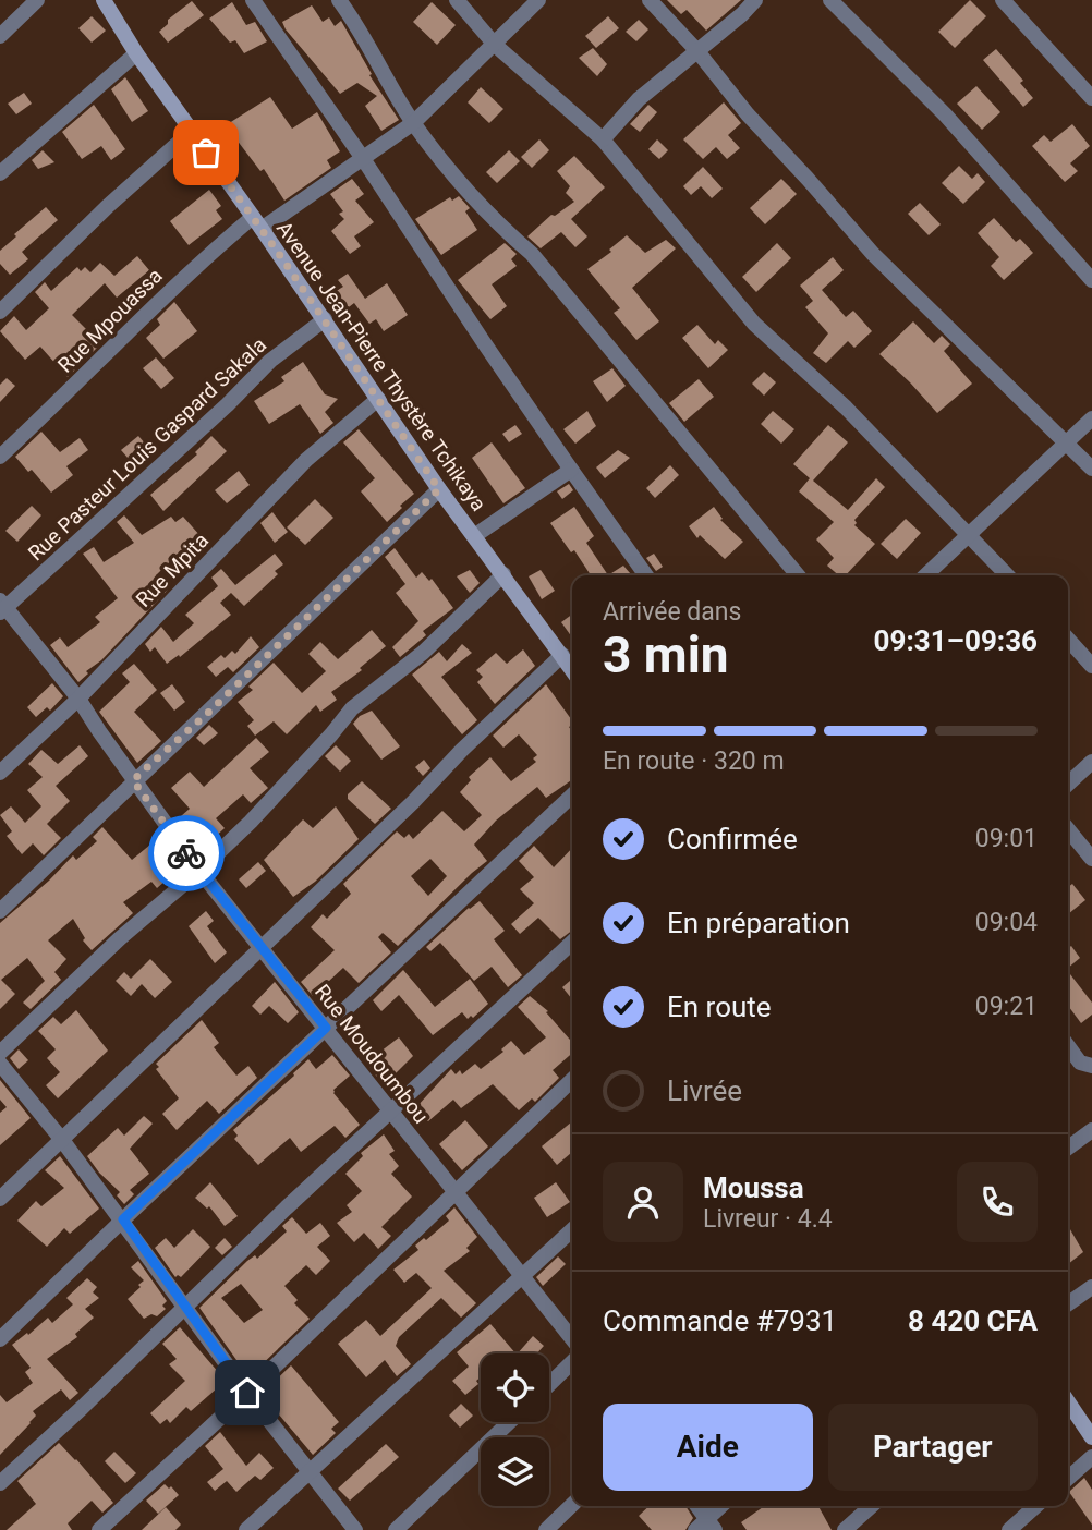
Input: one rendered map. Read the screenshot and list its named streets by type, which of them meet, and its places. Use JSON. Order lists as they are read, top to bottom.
{
  "streets": {
    "street": [
      "Rue Mpouassa",
      "Avenue Jean-Pierre Thystère Tchikaya",
      "Rue Pasteur Louis Gaspard Sakala",
      "Rue Mpita",
      "Rue Moudoumbou"
    ]
  },
  "crossings": [
    ["Rue Mpouassa", "Avenue Jean-Pierre Thystère Tchikaya"],
    ["Avenue Jean-Pierre Thystère Tchikaya", "Rue Pasteur Louis Gaspard Sakala"],
    ["Avenue Jean-Pierre Thystère Tchikaya", "Rue Mpita"],
    ["Rue Pasteur Louis Gaspard Sakala", "Rue Moudoumbou"],
    ["Rue Mpita", "Rue Moudoumbou"]
  ],
  "page": {
    "heading": ["3 min", "Arrivée dans", "09:31–09:36"],
    "panel": [
      "Moussa",
      "Livreur · 4.4",
      "Commande #7931",
      "8 420 CFA"
    ],
    "bar": "En route · 320 m",
    "list": [
      ["Confirmée", "09:01"],
      ["En préparation", "09:04"],
      ["En route", "09:21"],
      "Livrée"
    ],
    "buttons": ["Aide", "Partager"]
  }
}
